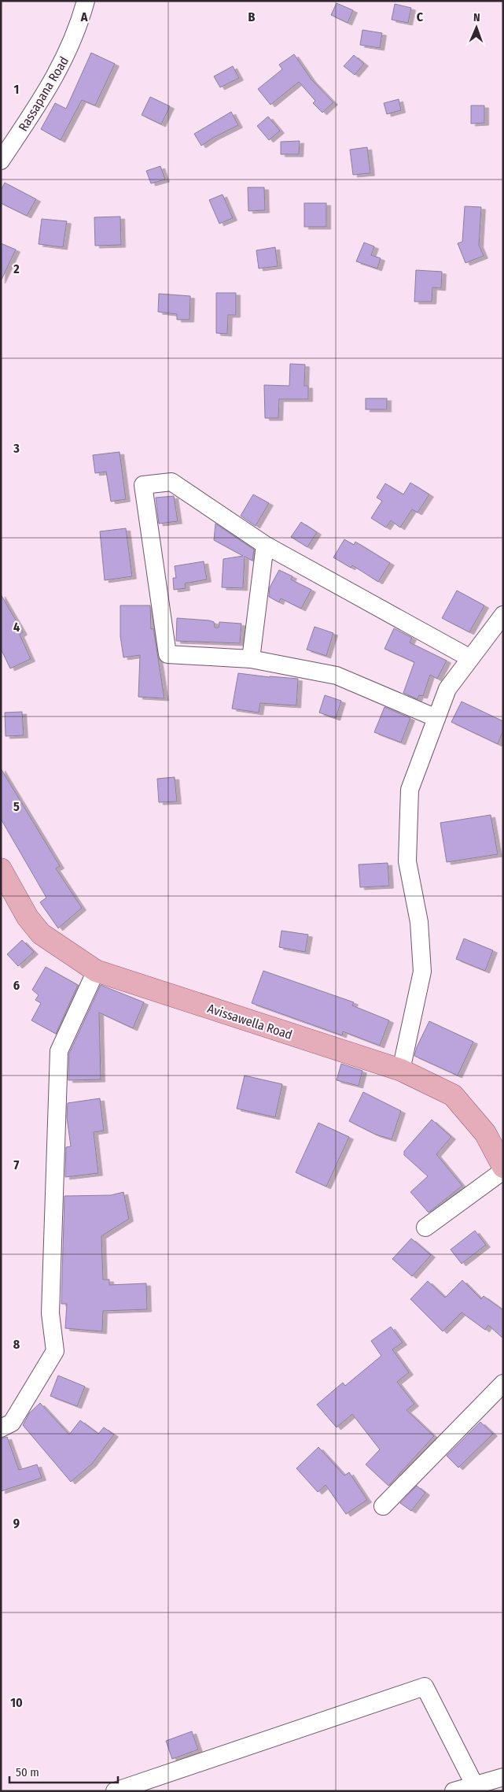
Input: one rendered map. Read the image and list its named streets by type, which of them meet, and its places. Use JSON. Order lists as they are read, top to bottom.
{
  "streets": {
    "main road": ["Avissawella Road"],
    "street": ["Rassapana Road"]
  },
  "scale_bar": "50 m",
  "north": "top",
  "grid": {
    "columns": ["A", "B", "C"],
    "rows": [
      "1",
      "2",
      "3",
      "4",
      "5",
      "6",
      "7",
      "8",
      "9",
      "10"
    ]
  }
}
